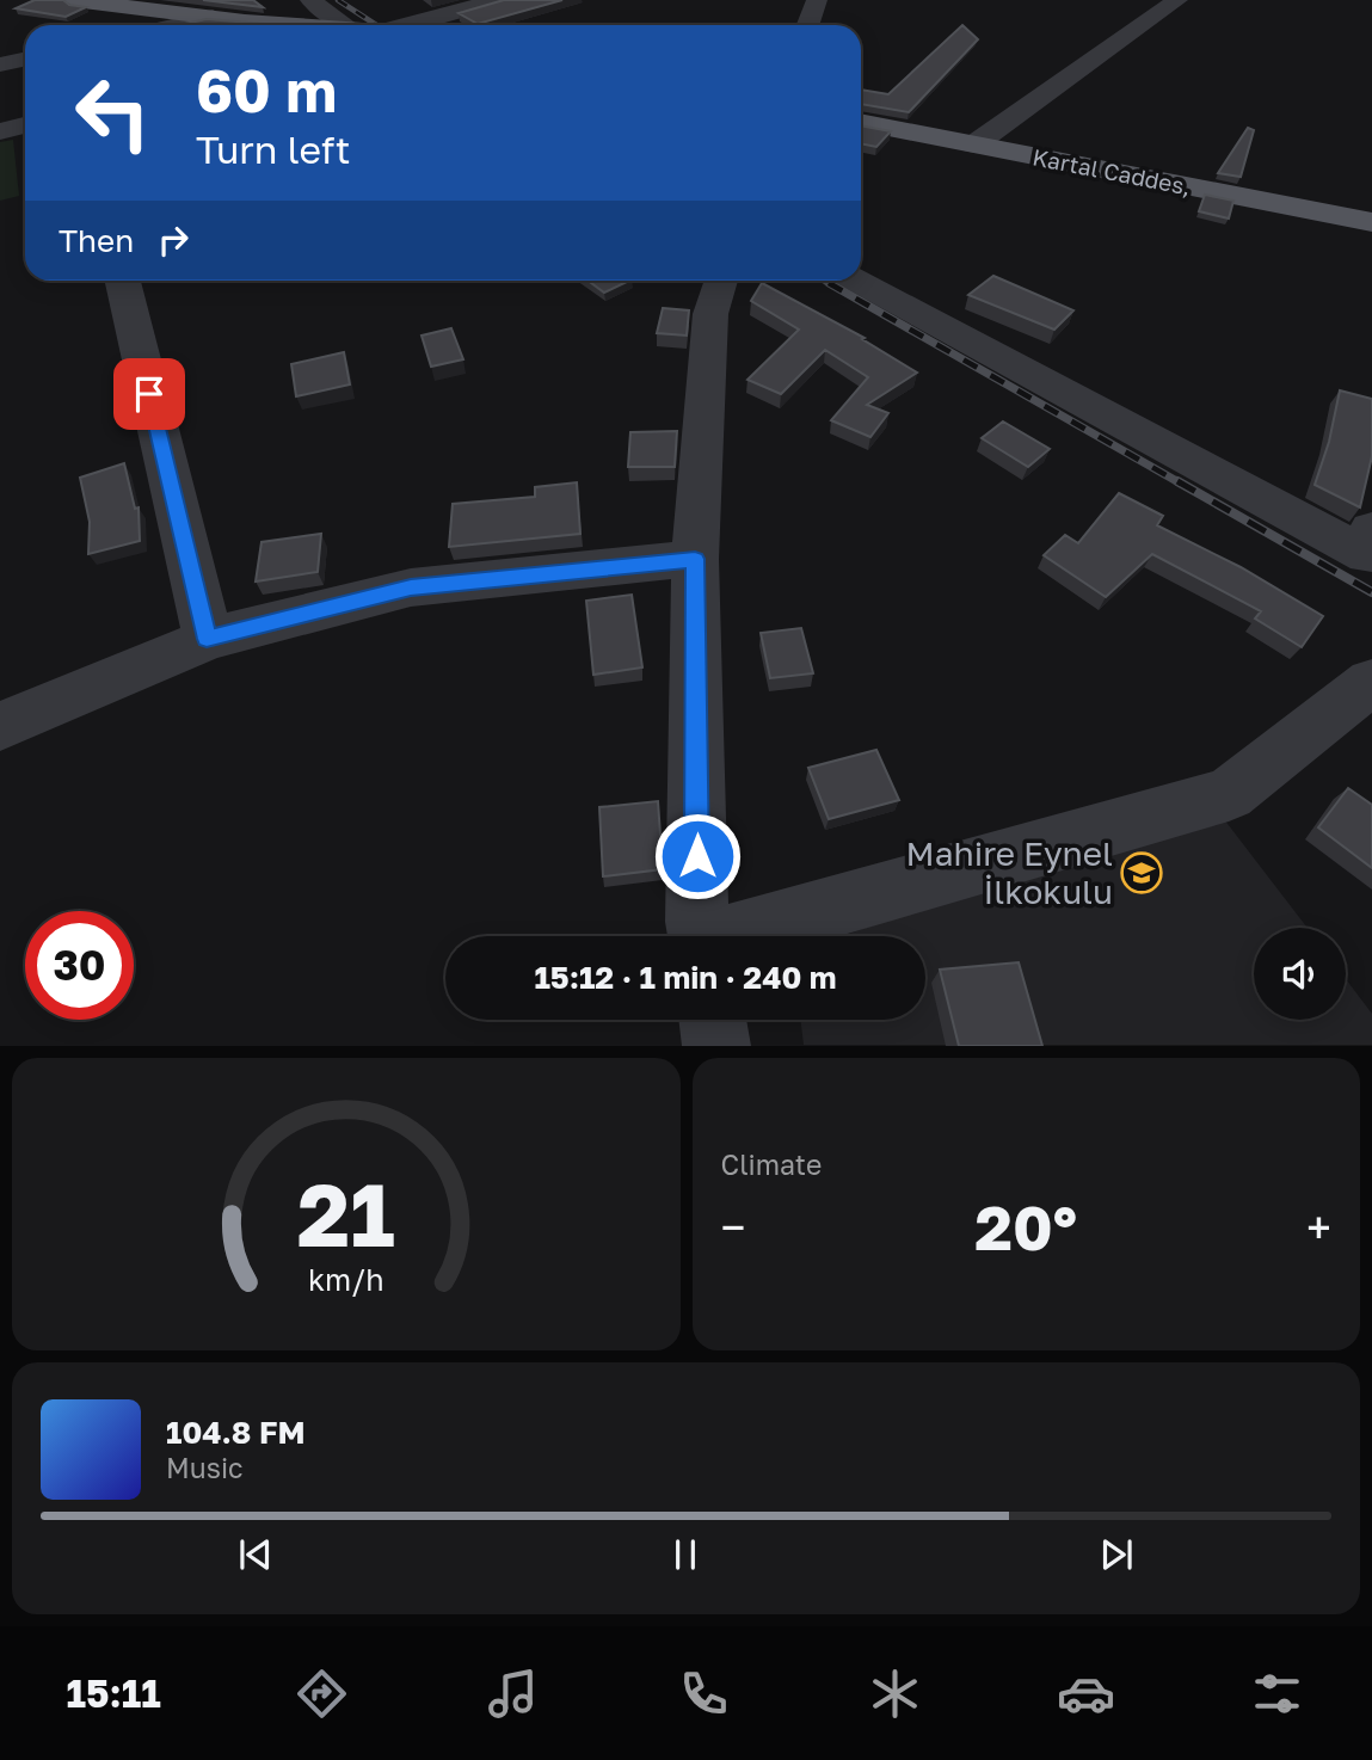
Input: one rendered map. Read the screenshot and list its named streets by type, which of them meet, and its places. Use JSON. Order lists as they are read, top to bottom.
{
  "streets": {
    "main road": ["Kartal Caddes,"]
  },
  "places": {
    "school or university": ["Mahire Eynel İlkokulu"]
  },
  "page": {
    "turn": ["60 m", "Turn left"],
    "then": "Then",
    "limit": "30",
    "trip": "15:12 · 1 min · 240 m",
    "tile": "Climate",
    "heat": ["−", "20°", "+"],
    "song": ["104.8 FM", "Music"],
    "tabs": "15:11",
    "gauge": ["21", "km/h"]
  }
}
